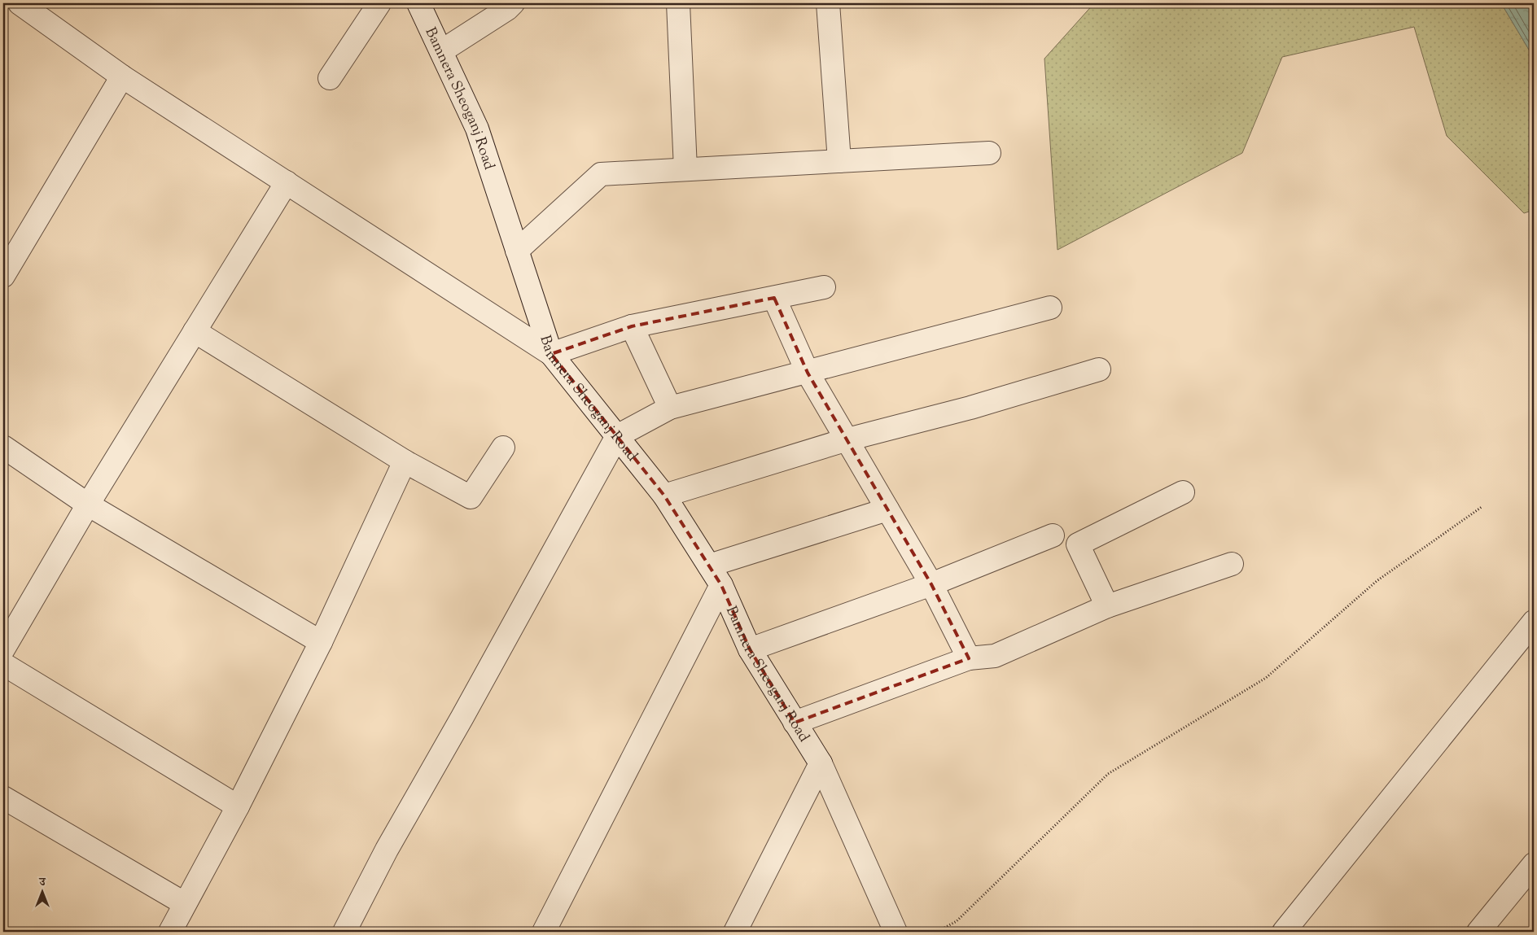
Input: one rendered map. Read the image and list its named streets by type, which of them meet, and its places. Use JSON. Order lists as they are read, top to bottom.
{
  "streets": {
    "street": ["Bamnera Sheoganj Road"]
  },
  "north": "top"
}
